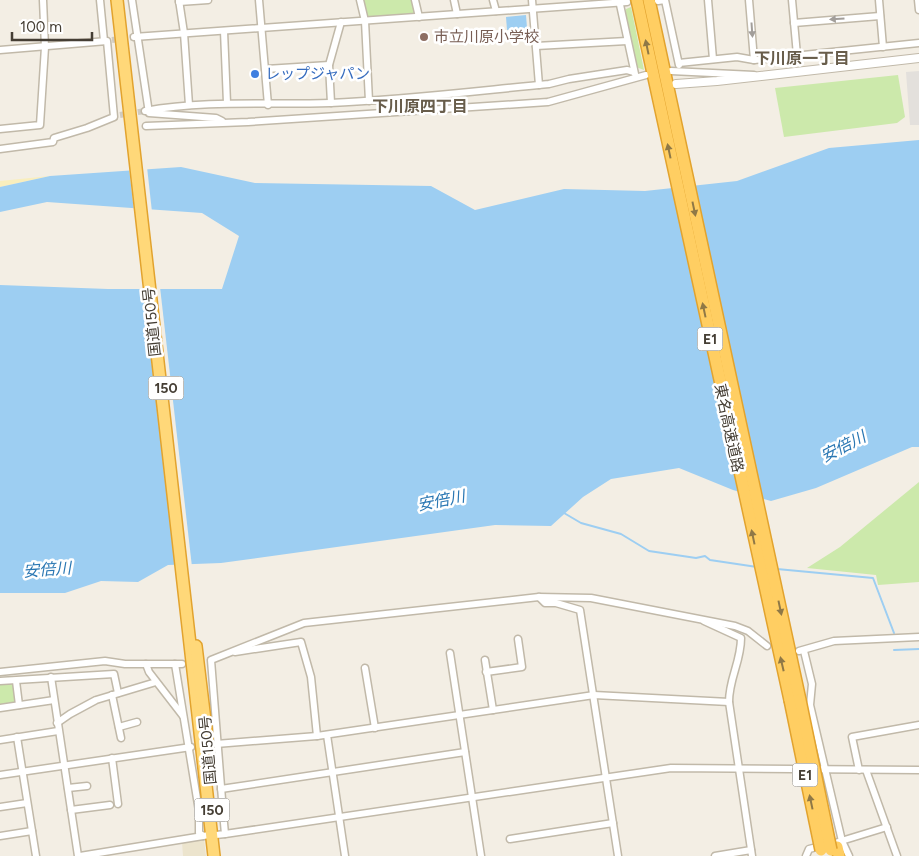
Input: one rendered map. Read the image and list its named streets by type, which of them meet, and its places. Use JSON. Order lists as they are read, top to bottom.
{
  "streets": {
    "highway": [
      "国道150号",
      "E1",
      "150",
      "東名高速道路"
    ]
  },
  "districts": ["下川原一丁目", "下川原四丁目"],
  "water": ["安倍川"],
  "places": ["市立川原小学校", "レップジャパン"],
  "scale_bar": "100 m"
}
